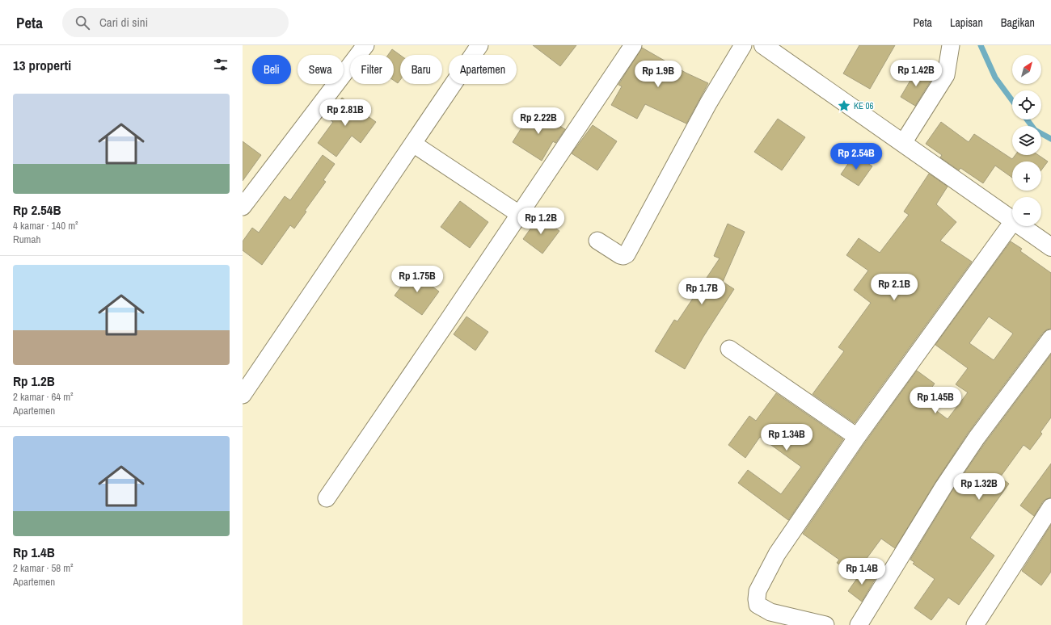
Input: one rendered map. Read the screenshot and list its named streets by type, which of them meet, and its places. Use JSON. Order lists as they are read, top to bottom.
{
  "places": {
    "place": ["KE 06"]
  },
  "north": "top right",
  "page": {
    "header": "Peta",
    "search": "Cari di sini",
    "nav": ["Peta", "Lapisan", "Bagikan"],
    "heading": "13 properti",
    "map_buttons": ["+", "−"],
    "chip": [
      "Beli",
      "Sewa",
      "Filter",
      "Baru",
      "Apartemen"
    ],
    "price": [
      "Rp 1.42B",
      "Rp 1.9B",
      "Rp 2.81B",
      "Rp 2.22B",
      "Rp 2.54B",
      "Rp 1.2B",
      "Rp 1.75B",
      "Rp 2.1B",
      "Rp 1.7B",
      "Rp 1.45B",
      "Rp 1.34B",
      "Rp 1.32B",
      "Rp 1.4B"
    ],
    "list": [
      {
        "name": "Rp 2.54B",
        "note": "4 kamar · 140 m² · Rumah"
      },
      {
        "name": "Rp 1.2B",
        "note": "2 kamar · 64 m² · Apartemen"
      },
      {
        "name": "Rp 1.4B",
        "note": "2 kamar · 58 m² · Apartemen"
      }
    ]
  }
}
